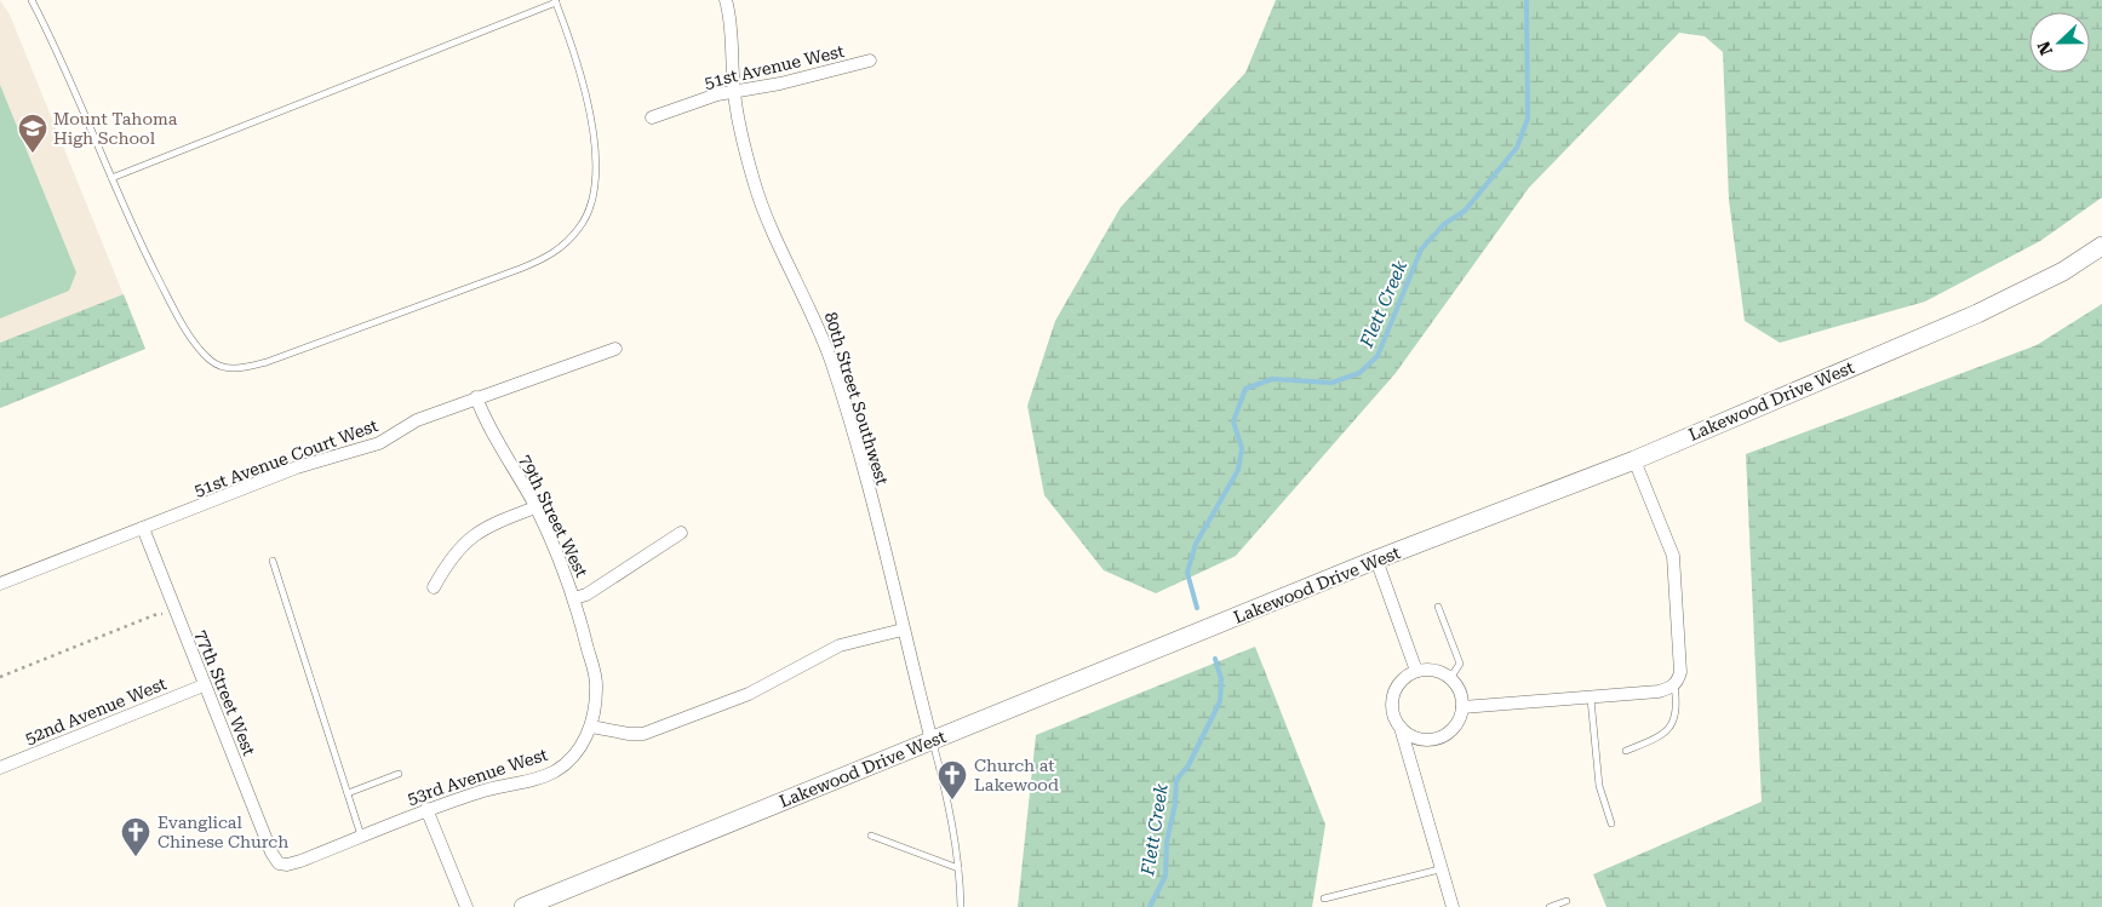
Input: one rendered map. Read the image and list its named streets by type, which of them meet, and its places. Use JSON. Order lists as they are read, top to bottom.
{
  "streets": {
    "main road": ["Lakewood Drive West"],
    "street": [
      "51st Avenue West",
      "80th Street Southwest",
      "51st Avenue Court West",
      "79th Street West",
      "77th Street West",
      "52nd Avenue West",
      "53rd Avenue West"
    ]
  },
  "crossings": [
    ["51st Avenue West", "80th Street Southwest"],
    ["80th Street Southwest", "Lakewood Drive West"],
    ["51st Avenue Court West", "79th Street West"],
    ["51st Avenue Court West", "77th Street West"],
    ["79th Street West", "53rd Avenue West"],
    ["77th Street West", "52nd Avenue West"],
    ["77th Street West", "53rd Avenue West"]
  ],
  "water": ["Flett Creek"],
  "places": {
    "school or university": ["Mount Tahoma High School"],
    "church": ["Church at Lakewood", "Evanglical Chinese Church"]
  },
  "north": "left"
}
